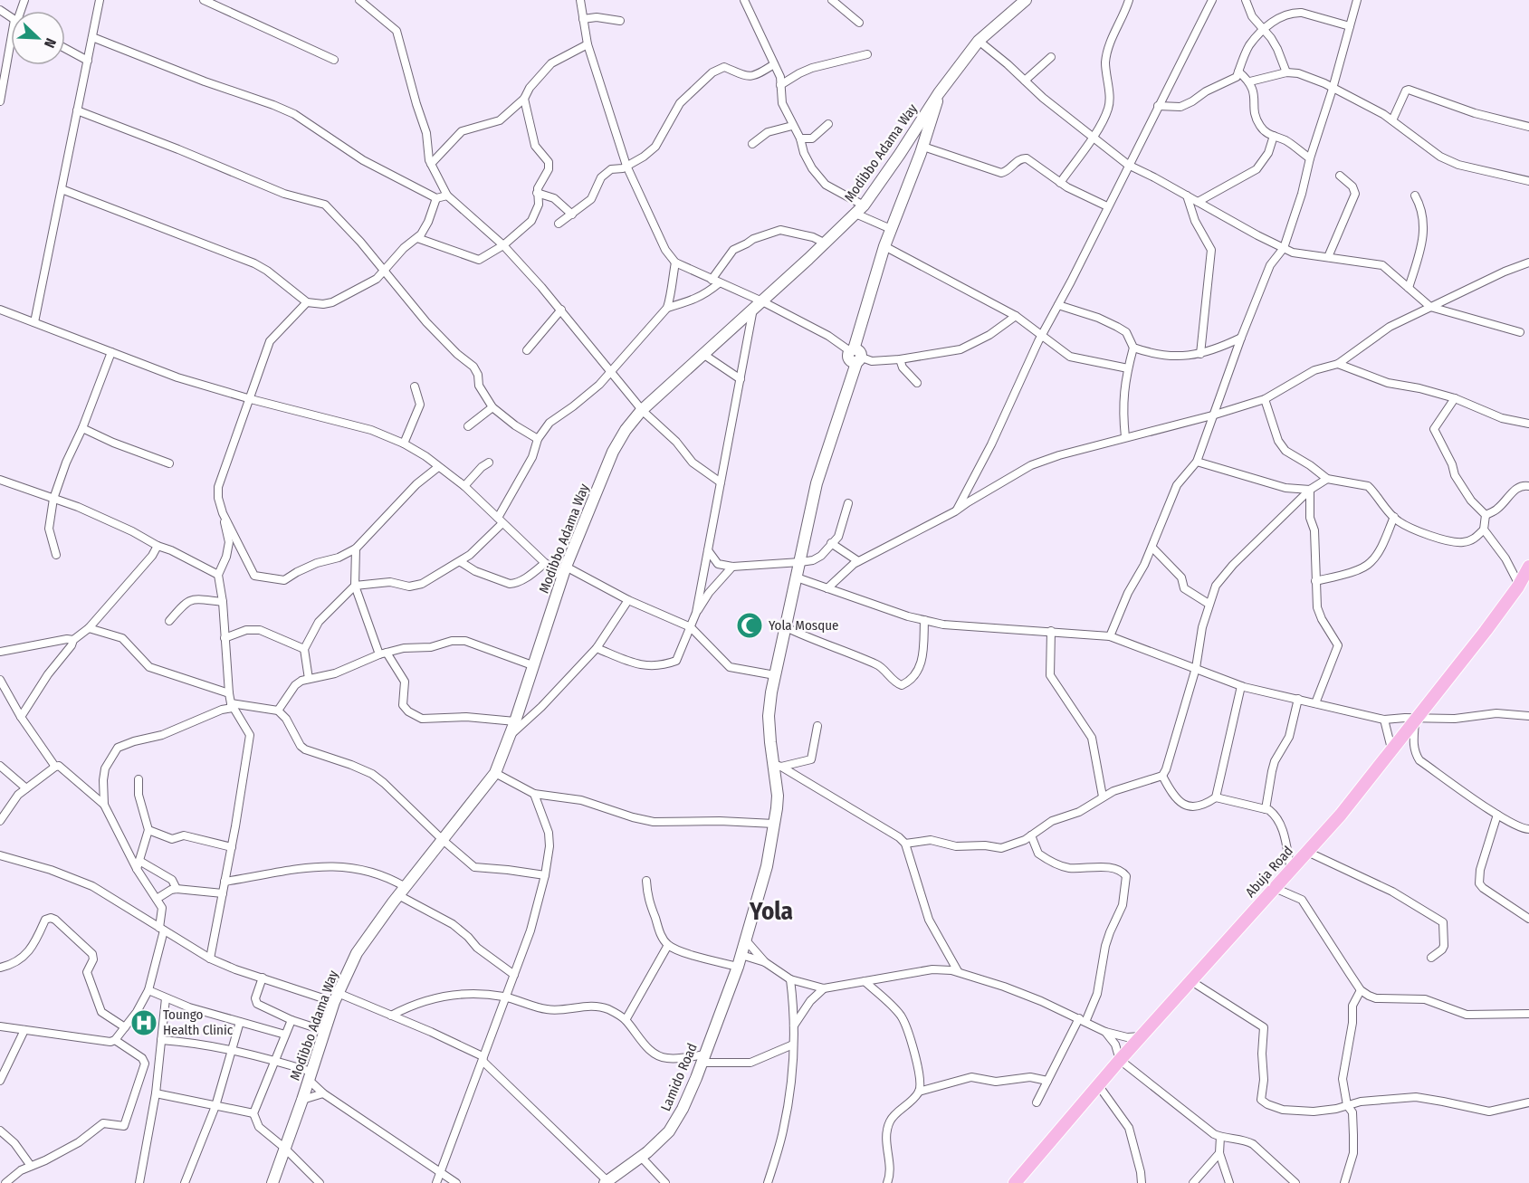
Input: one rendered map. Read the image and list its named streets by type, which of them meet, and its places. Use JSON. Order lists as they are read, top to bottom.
{
  "streets": {
    "main road": ["Modibbo Adama Way", "Abuja Road", "Lamido Road"]
  },
  "districts": ["Yola"],
  "places": {
    "mosque": ["Yola Mosque"],
    "hospital": ["Toungo Health Clinic"]
  },
  "north": "bottom right"
}
